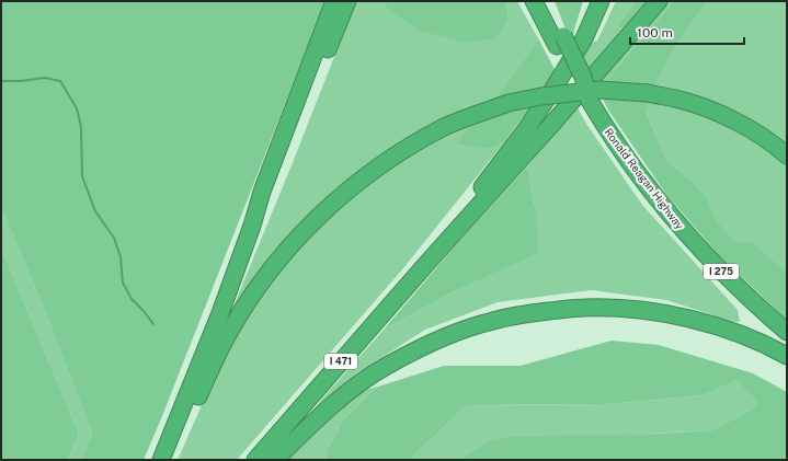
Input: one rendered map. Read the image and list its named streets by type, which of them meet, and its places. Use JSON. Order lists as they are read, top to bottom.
{
  "streets": {
    "highway": ["Ronald Reagan Highway", "I 275", "I 471"]
  },
  "scale_bar": "100 m"
}
